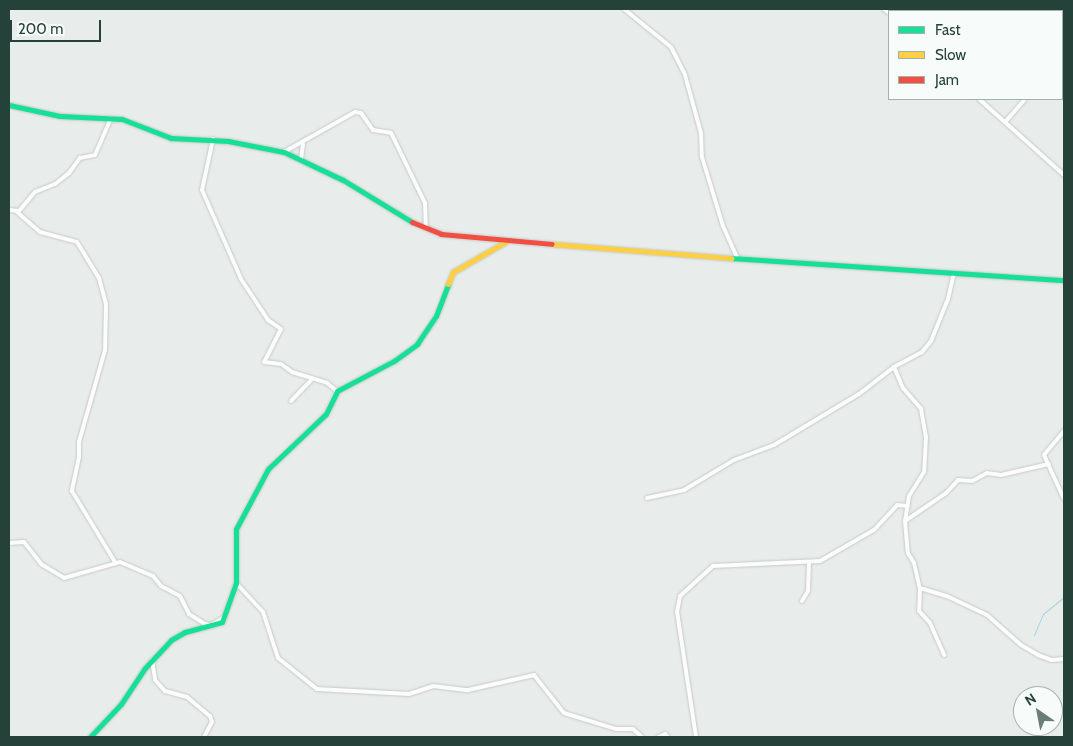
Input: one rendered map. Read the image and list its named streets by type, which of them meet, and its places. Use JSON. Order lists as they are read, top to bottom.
{
  "legend": ["Fast", "Slow", "Jam"],
  "scale_bar": "200 m",
  "north": "top left"
}
